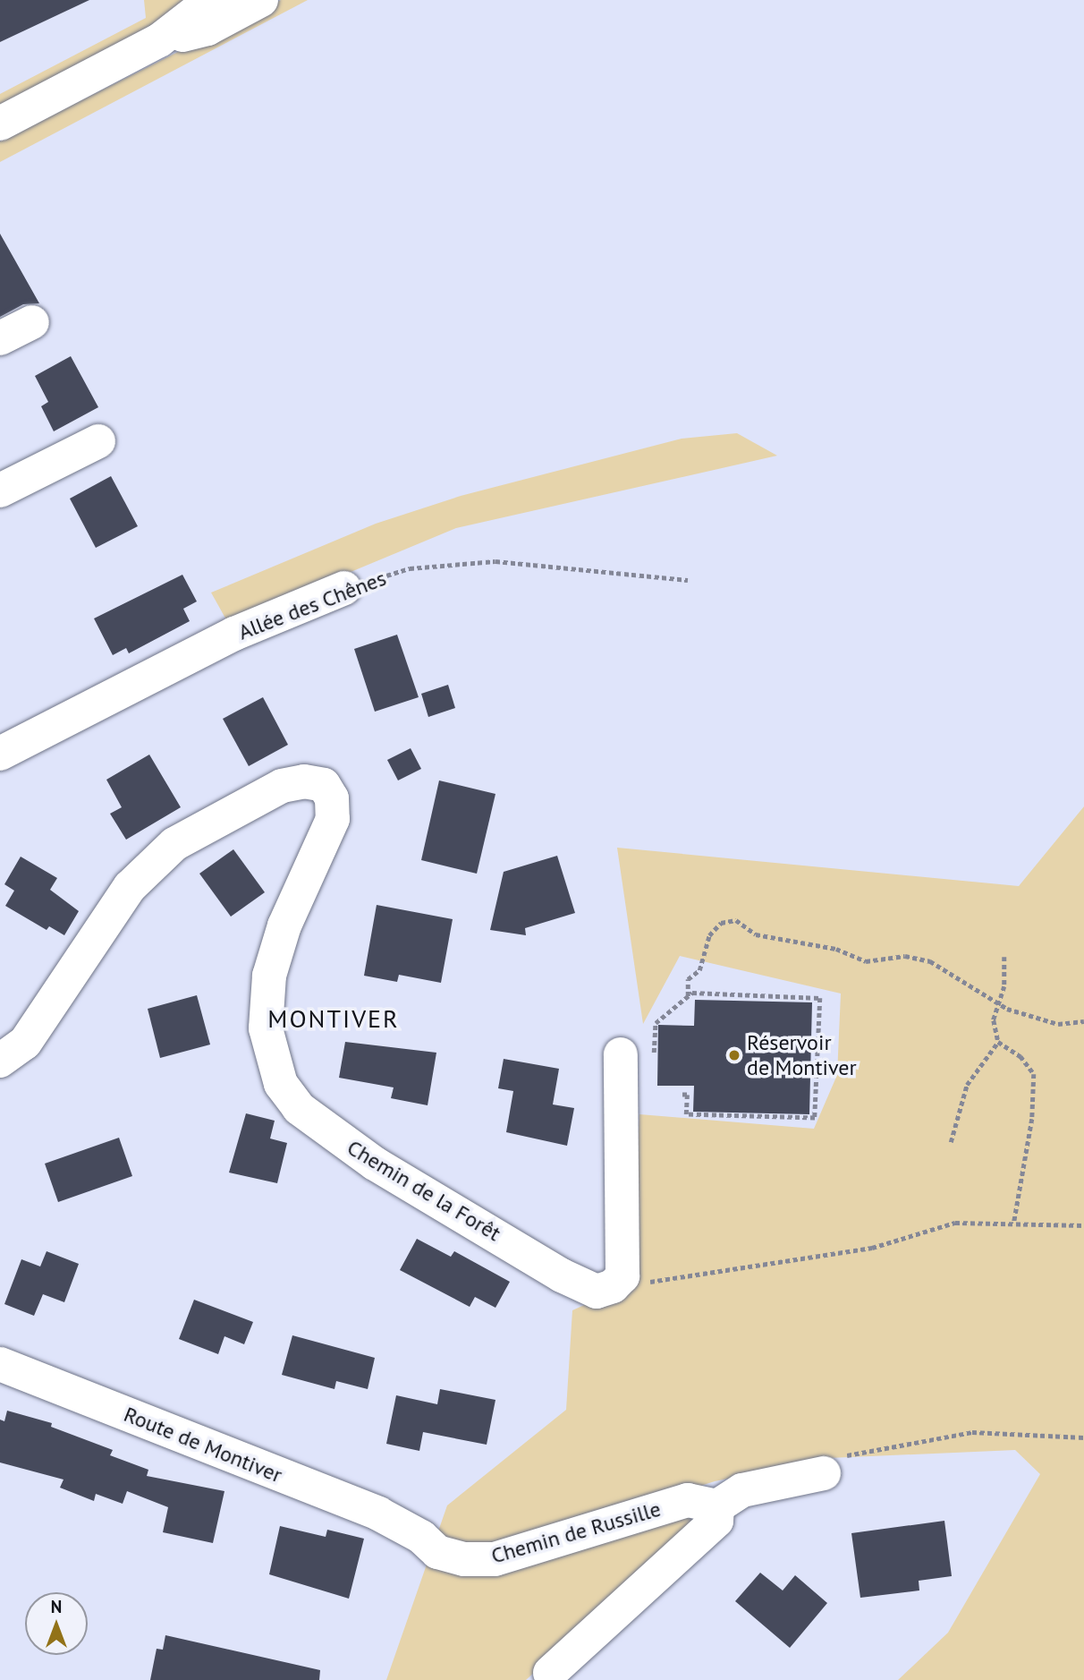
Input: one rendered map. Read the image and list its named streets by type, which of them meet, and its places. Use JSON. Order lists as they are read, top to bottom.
{
  "streets": {
    "street": [
      "Allée des Chênes",
      "Chemin de la Forêt",
      "Route de Montiver",
      "Chemin de Russille"
    ]
  },
  "crossings": [
    ["Route de Montiver", "Chemin de Russille"]
  ],
  "districts": ["MONTIVER"],
  "places": ["Réservoir de Montiver"],
  "north": "top"
}
